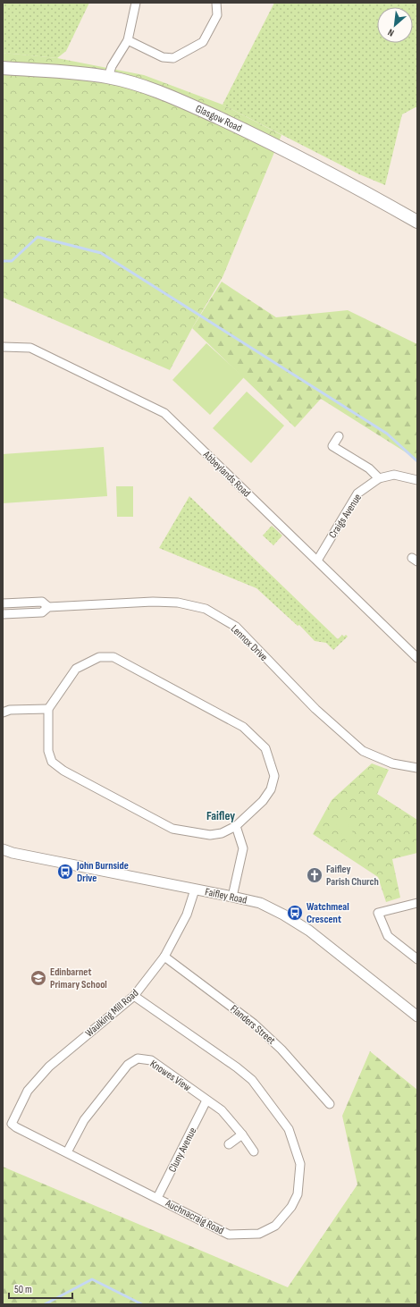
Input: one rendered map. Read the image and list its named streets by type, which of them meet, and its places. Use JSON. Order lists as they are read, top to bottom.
{
  "streets": {
    "main road": ["Glasgow Road"],
    "street": [
      "Abbeylands Road",
      "Craigs Avenue",
      "Lennox Drive",
      "Faifley Road",
      "Waulking Mill Road",
      "Flanders Street",
      "Knowes View",
      "Cluny Avenue",
      "Auchnacraig Road"
    ]
  },
  "crossings": [
    ["Abbeylands Road", "Craigs Avenue"],
    ["Faifley Road", "Waulking Mill Road"],
    ["Waulking Mill Road", "Flanders Street"],
    ["Waulking Mill Road", "Auchnacraig Road"],
    ["Knowes View", "Cluny Avenue"],
    ["Knowes View", "Auchnacraig Road"],
    ["Cluny Avenue", "Auchnacraig Road"]
  ],
  "districts": ["Faifley"],
  "places": {
    "bus stop": ["John Burnside Drive", "Watchmeal Crescent"],
    "church": ["Faifley Parish Church"],
    "school or university": ["Edinbarnet Primary School"]
  },
  "scale_bar": "50 m",
  "north": "bottom left"
}
